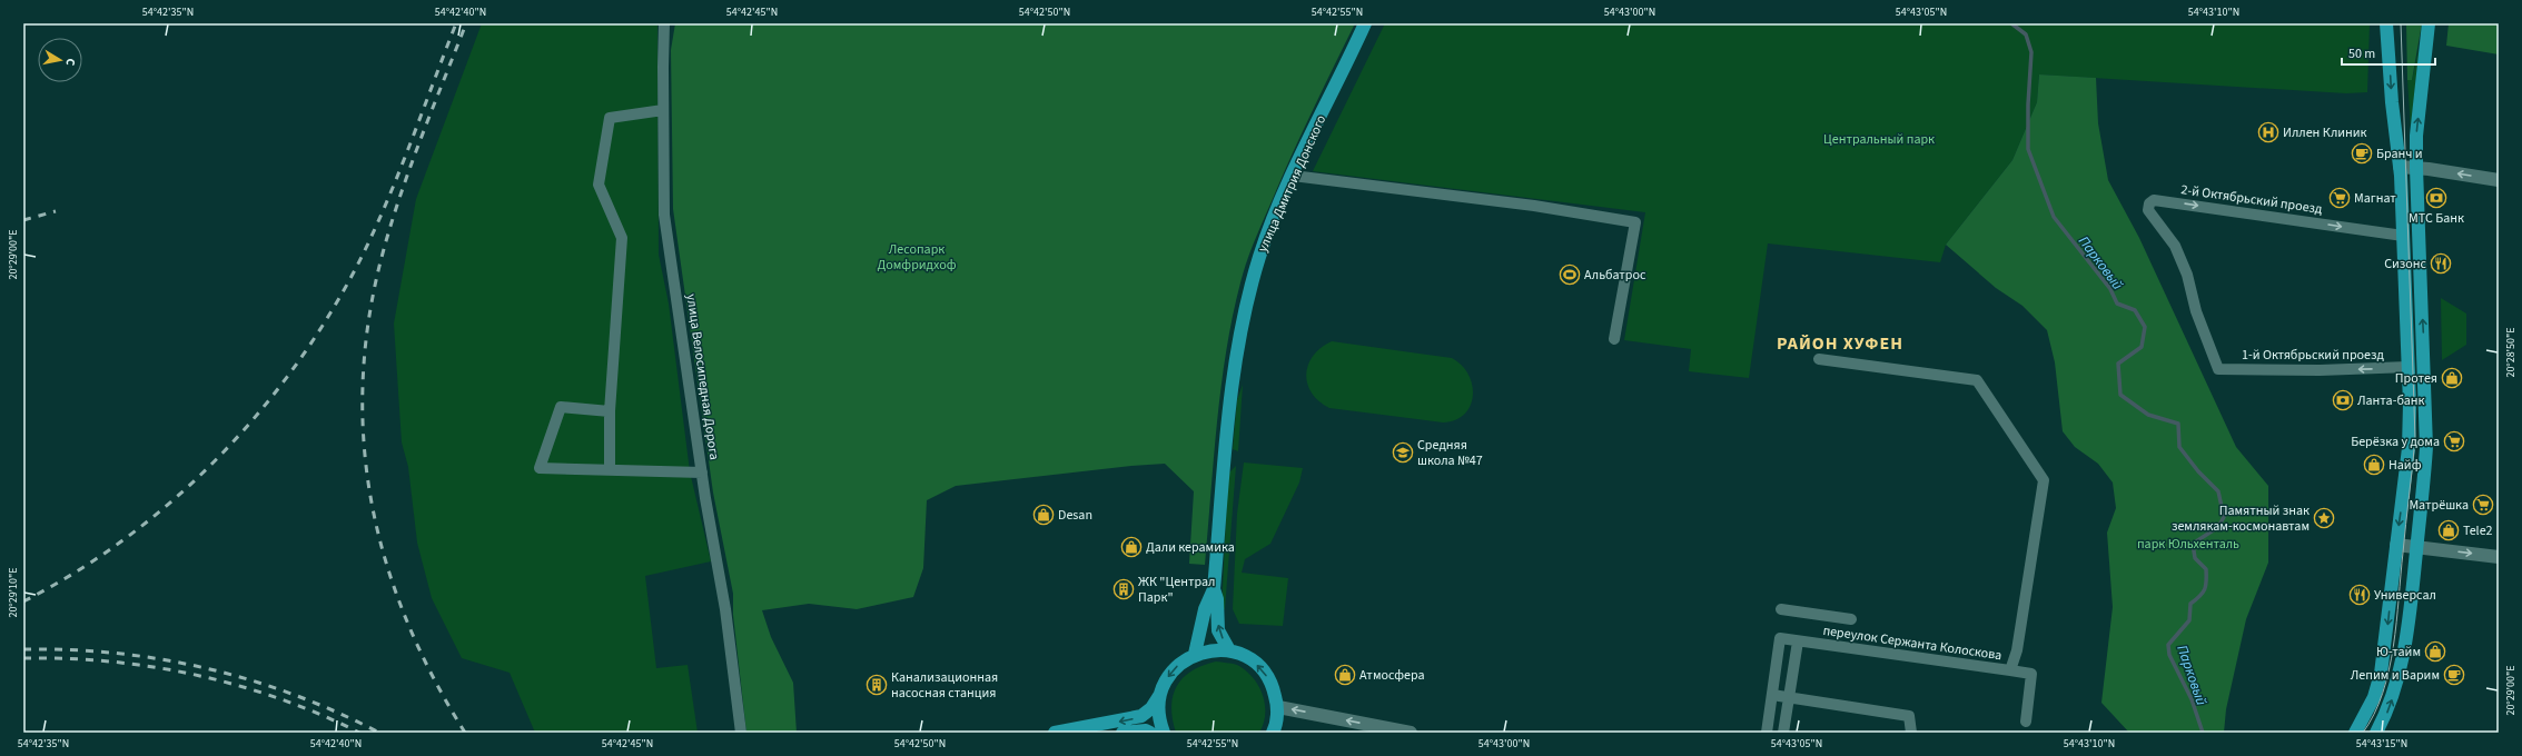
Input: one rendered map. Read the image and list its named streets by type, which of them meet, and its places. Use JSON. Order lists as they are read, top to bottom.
{
  "streets": {
    "main road": ["улица Дмитрия Донского"],
    "street": [
      "2-й Октябрьский проезд",
      "1-й Октябрьский проезд",
      "улица Велосипедная Дорога",
      "переулок Сержанта Колоскова"
    ]
  },
  "crossings": [
    ["2-й Октябрьский проезд", "1-й Октябрьский проезд"]
  ],
  "one_way": ["1-й Октябрьский проезд"],
  "districts": ["РАЙОН ХУФЕН"],
  "water": ["Парковый"],
  "parks": ["Центральный парк", "Лесопарк Домфридхоф", "парк Юльхенталь"],
  "places": {
    "hospital": ["Иллен Клиник"],
    "cafe": ["Бранч и", "Лепим и Варим"],
    "supermarket": ["Магнат", "Берёзка у дома", "Матрёшка"],
    "bank": ["МТС Банк", "Ланта-банк"],
    "restaurant": ["Сизонс", "Универсал"],
    "sports": ["Альбатрос"],
    "shop": [
      "Протея",
      "Найф",
      "Desan",
      "Tele2",
      "Дали керамика",
      "Ю-тайм",
      "Атмосфера"
    ],
    "school or university": ["Средняя школа №47"],
    "place": ["Памятный знак землякам-космонавтам"],
    "building": ["ЖК \"Централ Парк\"", "Канализационная насосная станция"]
  },
  "scale_bar": "50 m",
  "north": "right",
  "coordinates": [
    "54°42'35\"N",
    "54°42'40\"N",
    "54°42'45\"N",
    "54°42'50\"N",
    "54°42'55\"N",
    "54°43'00\"N",
    "54°43'05\"N",
    "54°43'10\"N",
    "20°29'00\"E",
    "20°28'50\"E",
    "20°29'10\"E",
    "54°43'15\"N"
  ]
}
